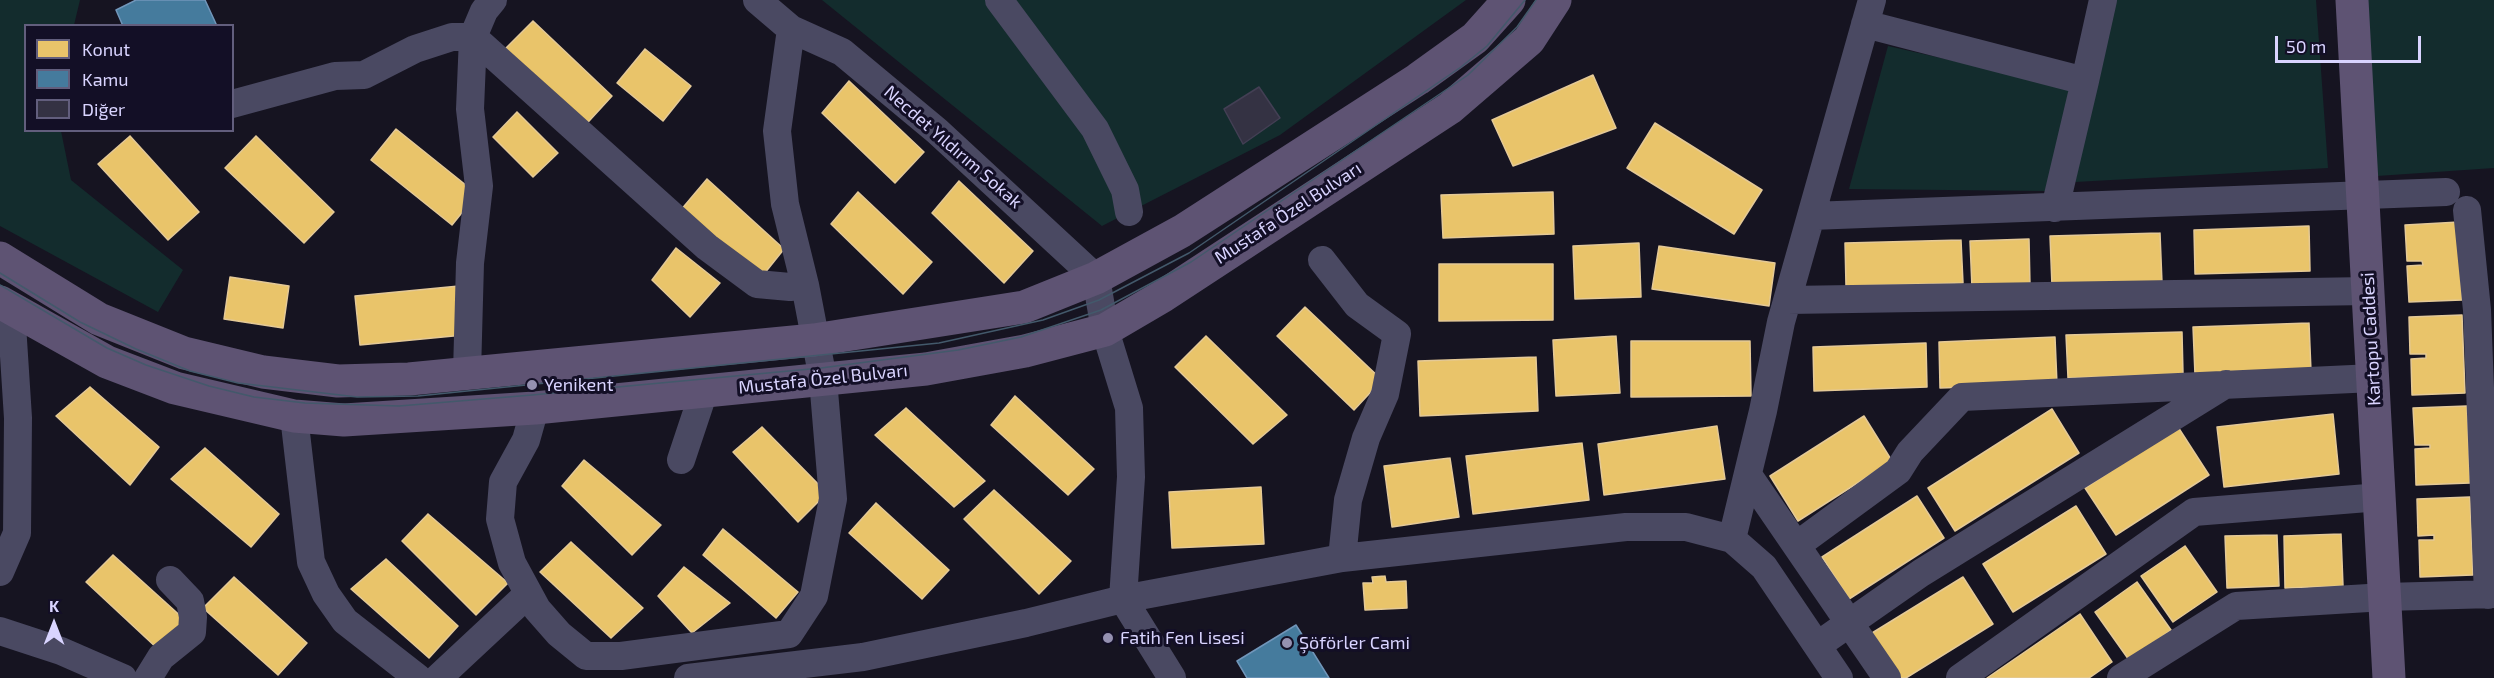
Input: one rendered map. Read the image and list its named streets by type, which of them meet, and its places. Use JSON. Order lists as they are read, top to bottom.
{
  "streets": {
    "main road": ["Mustafa Özel Bulvarı", "Kartopu Caddesi"],
    "street": ["Necdet Yıldırım Sokak"]
  },
  "places": ["Yenikent", "Fatih Fen Lisesi", "Şöförler Cami"],
  "legend": ["Konut", "Kamu", "Diğer"],
  "scale_bar": "50 m",
  "north": "top"
}
